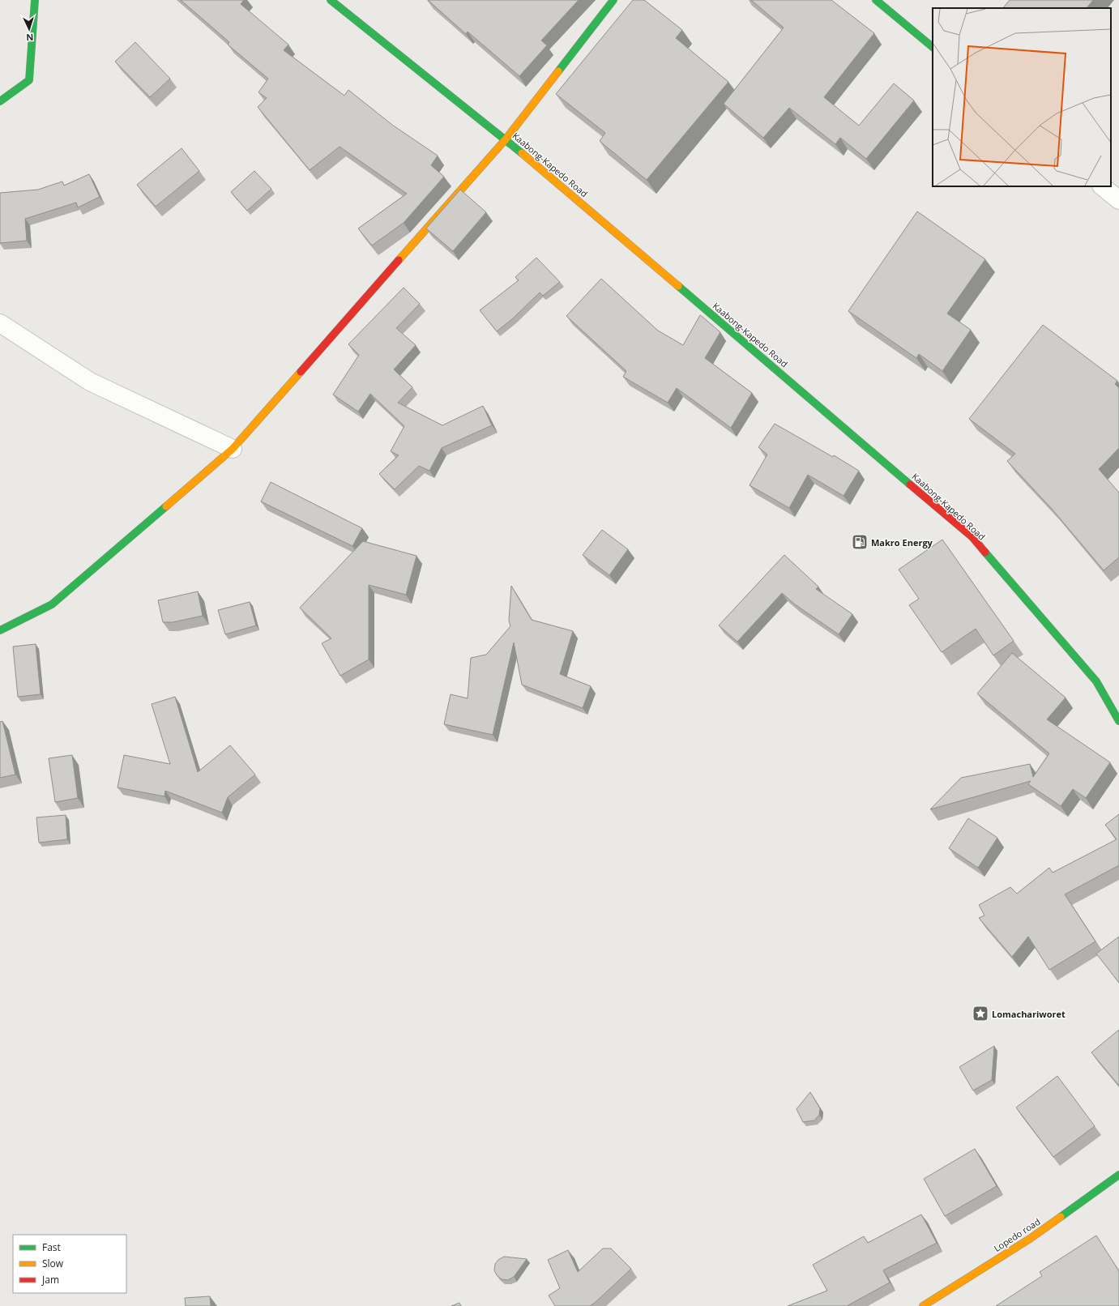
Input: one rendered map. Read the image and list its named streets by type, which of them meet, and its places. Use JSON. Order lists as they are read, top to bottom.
{
  "streets": {
    "street": ["Kaabong-Kapedo Road", "Lopedo road"]
  },
  "places": {
    "fuel station": ["Makro Energy"],
    "place": ["Lomachariworet"]
  },
  "legend": ["Fast", "Slow", "Jam"],
  "north": "bottom"
}
